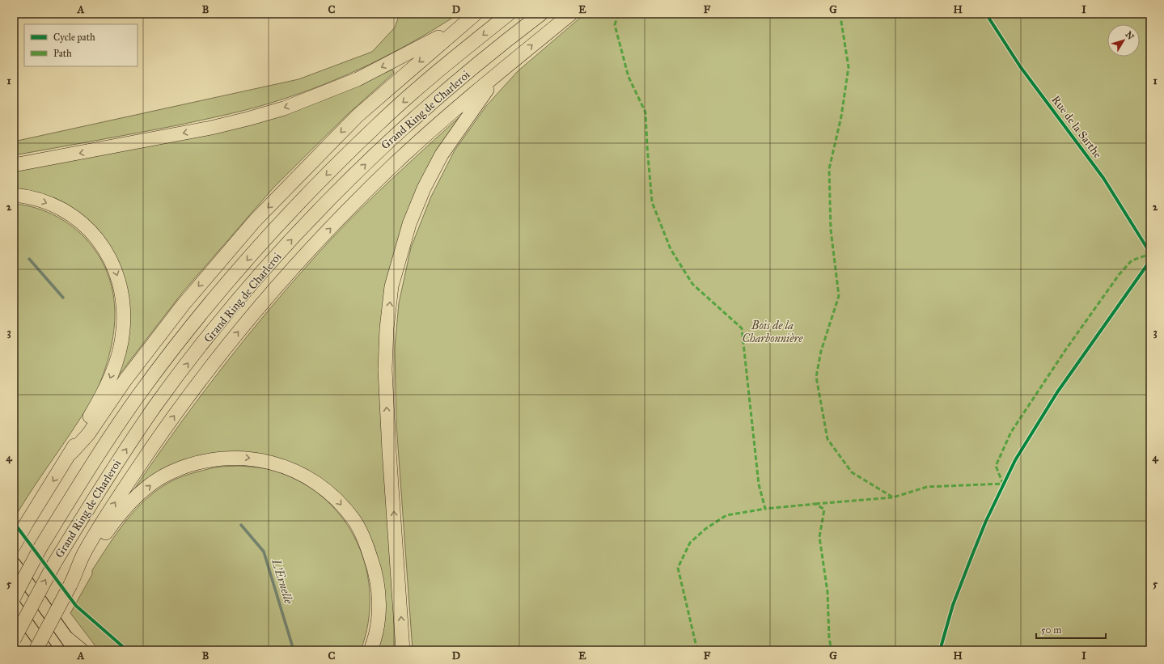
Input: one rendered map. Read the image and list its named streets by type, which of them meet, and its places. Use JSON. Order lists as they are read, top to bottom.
{
  "streets": {
    "highway": ["Grand Ring de Charleroi"],
    "cycle path": ["Rue de la Sarthe"]
  },
  "water": ["L'Ernelle"],
  "parks": ["Bois de la Charbonnière"],
  "legend": ["Cycle path", "Path"],
  "scale_bar": "50 m",
  "north": "top right",
  "grid": {
    "columns": [
      "A",
      "B",
      "C",
      "D",
      "E",
      "F",
      "G",
      "H",
      "I"
    ],
    "rows": [
      "1",
      "2",
      "3",
      "4",
      "5"
    ]
  }
}
